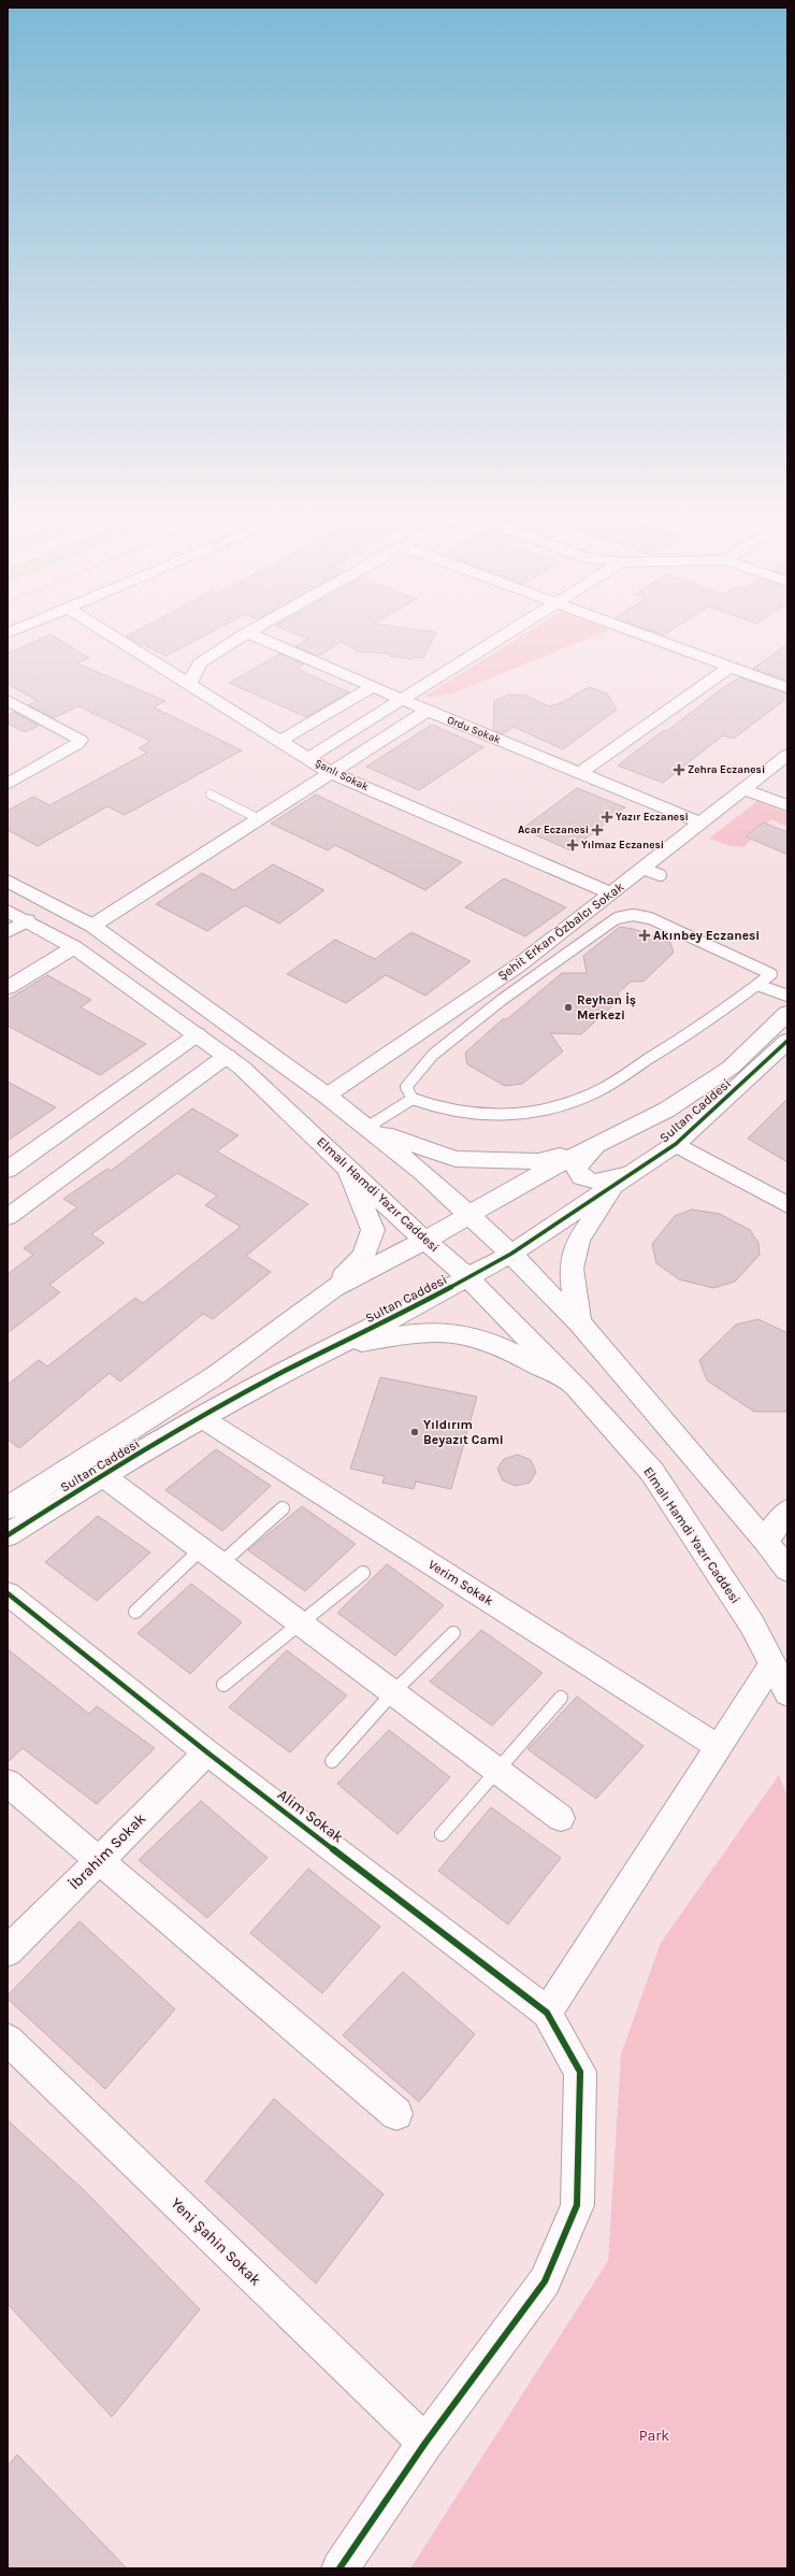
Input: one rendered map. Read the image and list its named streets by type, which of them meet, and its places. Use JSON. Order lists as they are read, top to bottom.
{
  "streets": {
    "main road": ["Sultan Caddesi", "Elmalı Hamdi Yazır Caddesi"],
    "street": [
      "Ordu Sokak",
      "Şanlı Sokak",
      "Şehit Erkan Özbalcı Sokak",
      "Verim Sokak",
      "Alim Sokak",
      "İbrahim Sokak",
      "Yeni Şahin Sokak"
    ]
  },
  "crossings": [
    ["Ordu Sokak", "Şehit Erkan Özbalcı Sokak"],
    ["Şanlı Sokak", "Şehit Erkan Özbalcı Sokak"],
    ["Sultan Caddesi", "Elmalı Hamdi Yazır Caddesi"],
    ["Sultan Caddesi", "Verim Sokak"],
    ["Alim Sokak", "İbrahim Sokak"],
    ["Alim Sokak", "Yeni Şahin Sokak"]
  ],
  "parks": ["Park"],
  "places": {
    "health": [
      "Zehra Eczanesi",
      "Yazır Eczanesi",
      "Acar Eczanesi",
      "Yılmaz Eczanesi",
      "Akınbey Eczanesi"
    ],
    "other": ["Reyhan İş Merkezi", "Yıldırım Beyazıt Cami"]
  }
}
